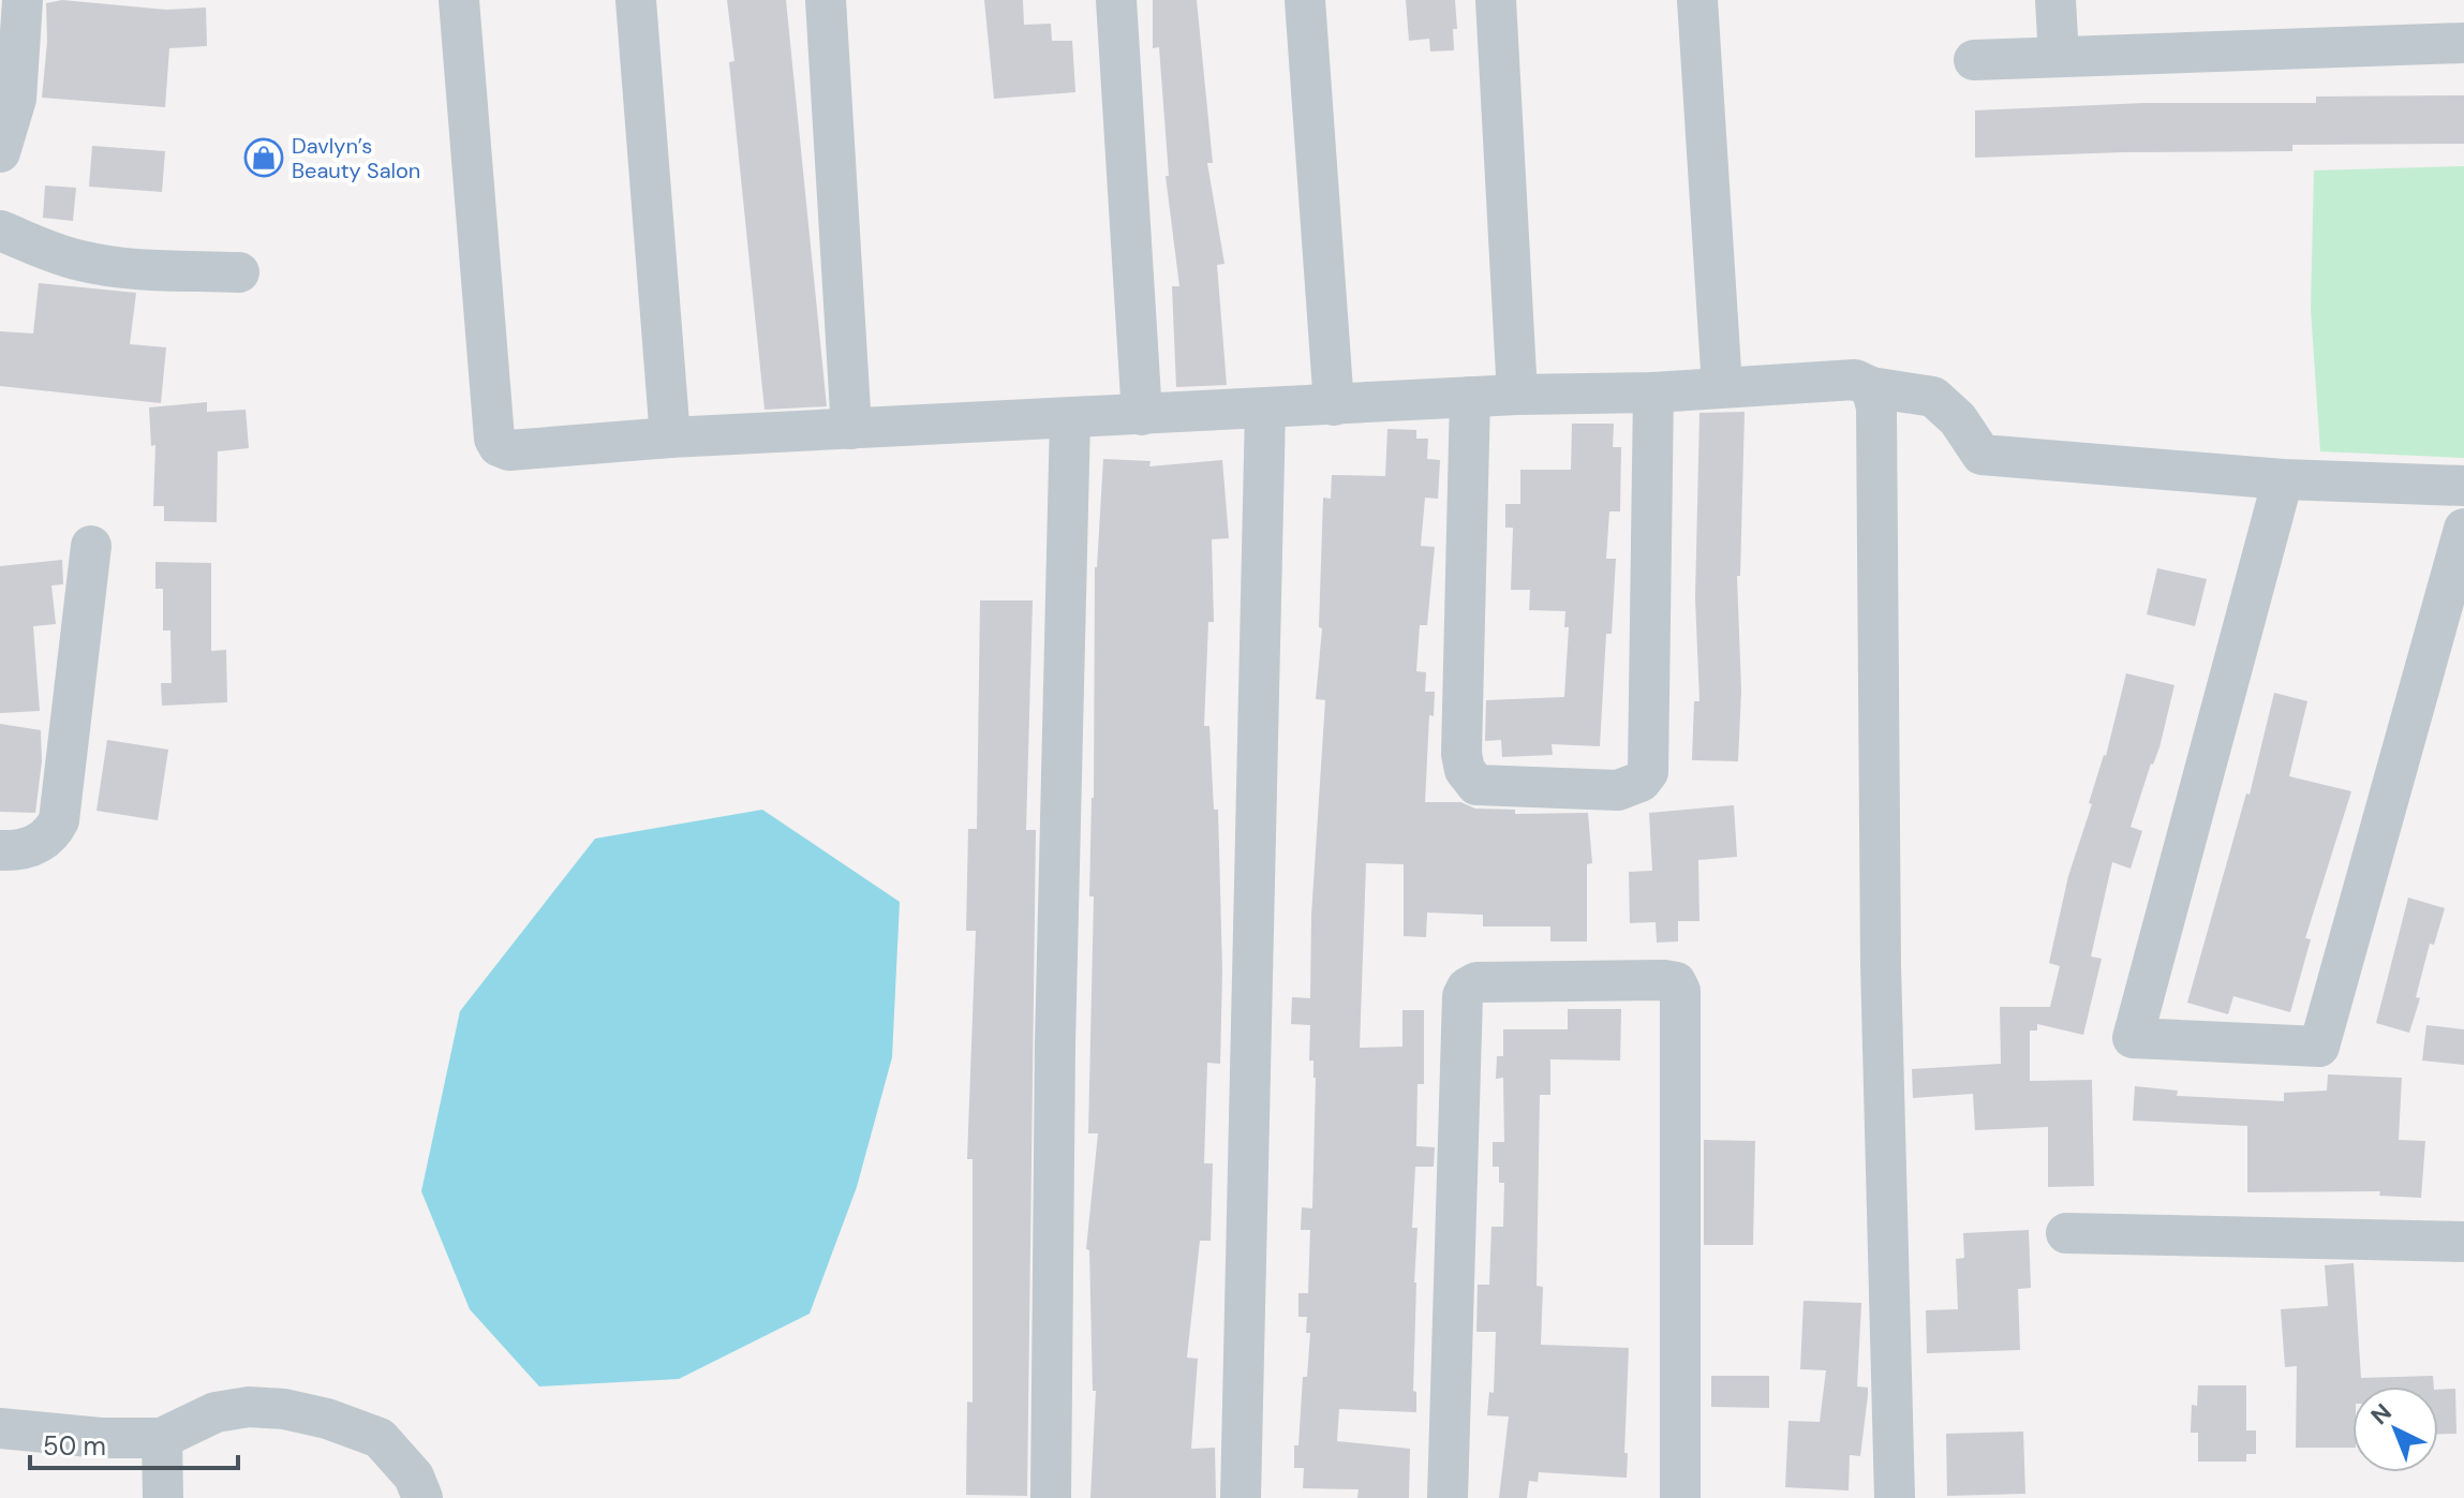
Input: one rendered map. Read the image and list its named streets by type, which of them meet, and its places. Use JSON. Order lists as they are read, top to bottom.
{
  "places": {
    "shop": ["Davlyn’s Beauty Salon"]
  },
  "scale_bar": "50 m",
  "north": "top left"
}
